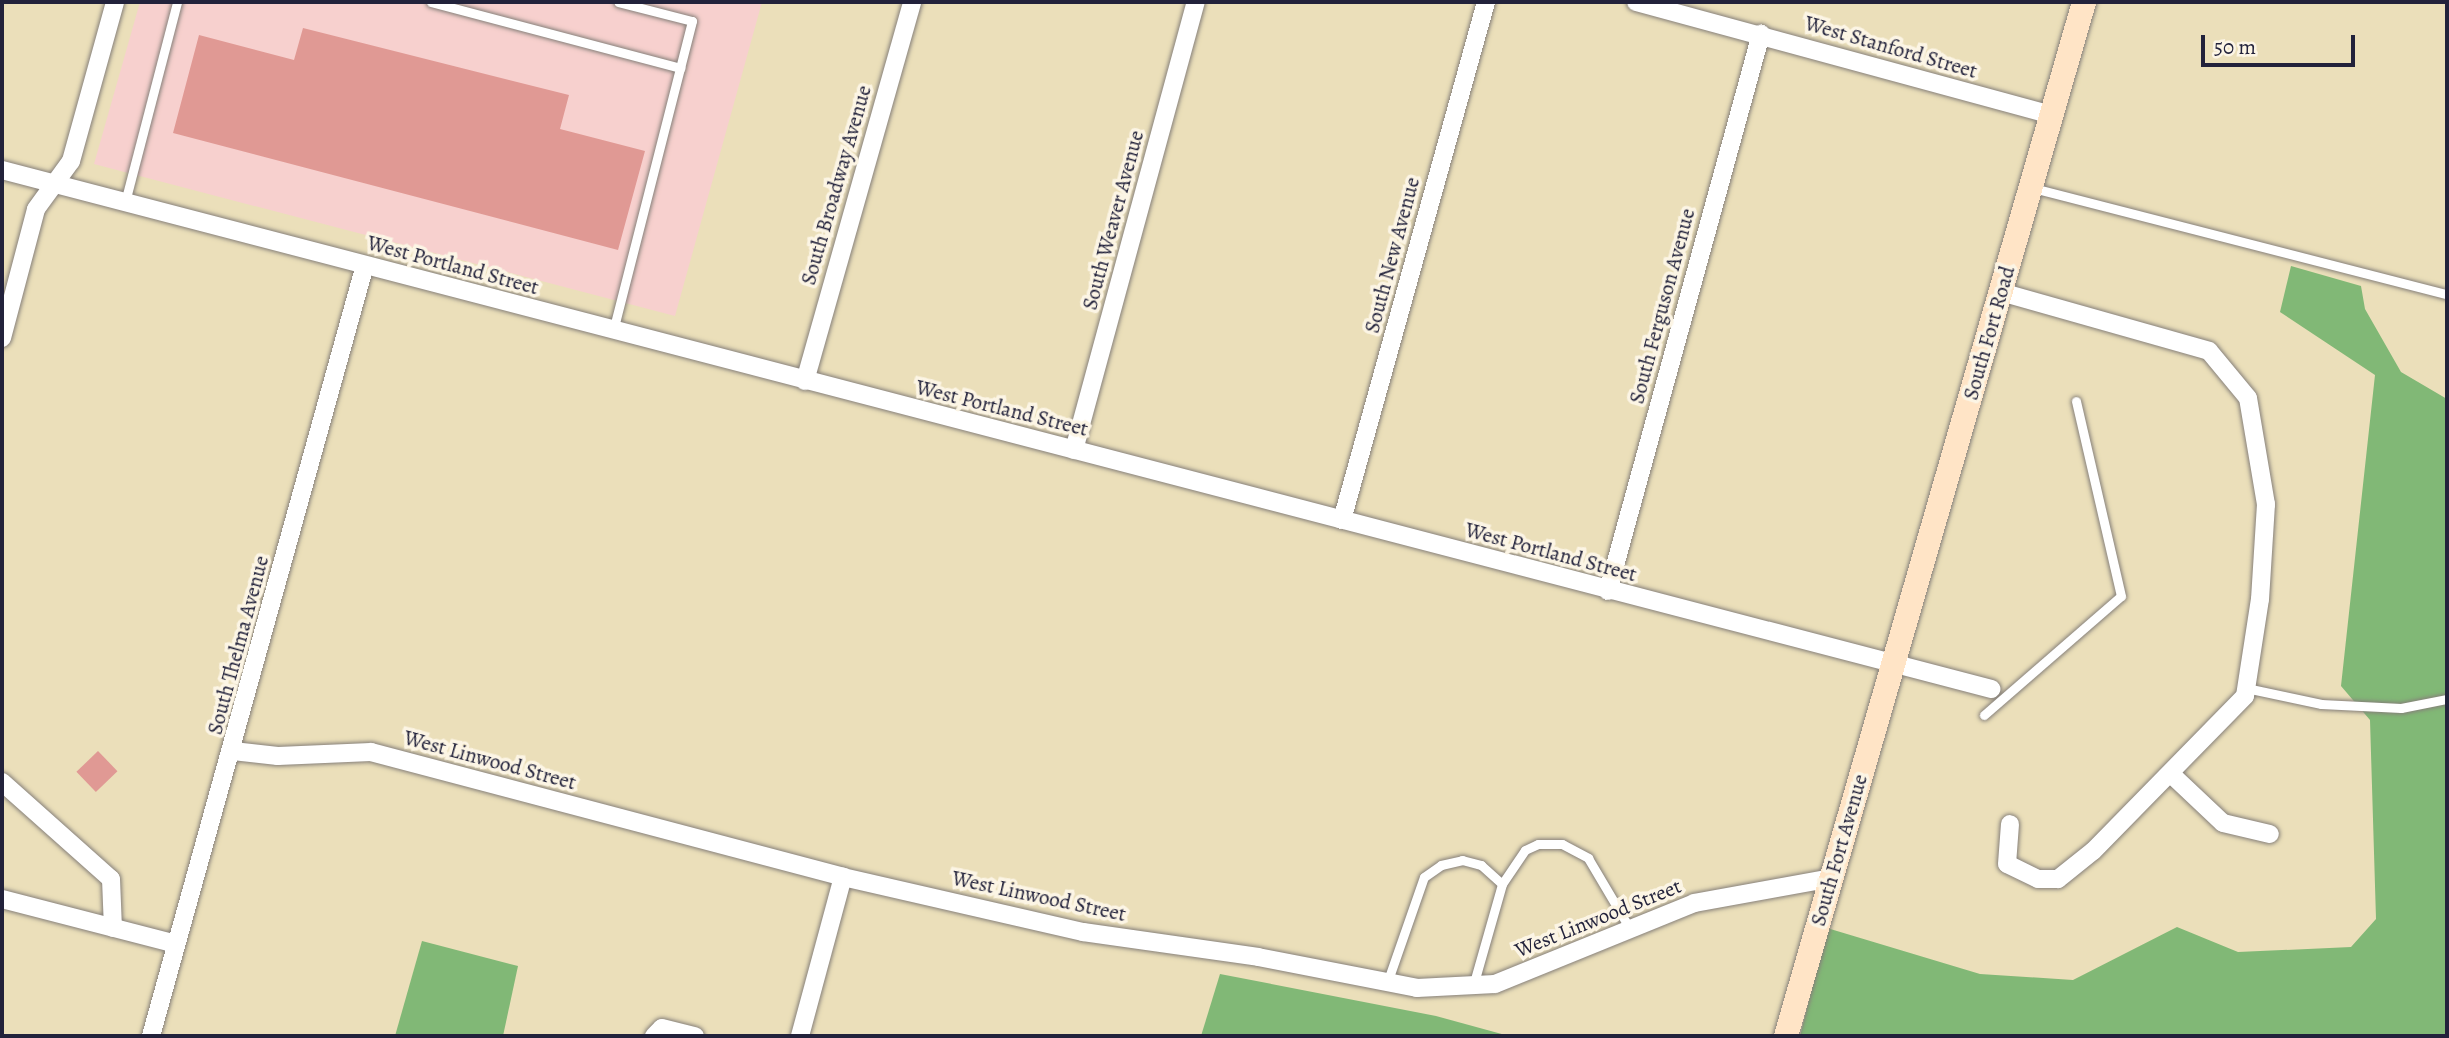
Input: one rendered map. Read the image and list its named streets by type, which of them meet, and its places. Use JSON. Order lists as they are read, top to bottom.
{
  "streets": {
    "street": [
      "West Stanford Street",
      "South Broadway Avenue",
      "South Weaver Avenue",
      "South New Avenue",
      "West Portland Street",
      "South Ferguson Avenue",
      "South Fort Road",
      "South Thelma Avenue",
      "West Linwood Street",
      "South Fort Avenue"
    ]
  },
  "crossings": [
    ["West Stanford Street", "South Ferguson Avenue"],
    ["West Stanford Street", "South Fort Road"],
    ["South Broadway Avenue", "West Portland Street"],
    ["South Weaver Avenue", "West Portland Street"],
    ["South New Avenue", "West Portland Street"],
    ["West Portland Street", "South Ferguson Avenue"],
    ["West Portland Street", "South Fort Road"],
    ["West Portland Street", "South Thelma Avenue"],
    ["West Portland Street", "South Fort Avenue"],
    ["South Fort Road", "South Fort Avenue"],
    ["South Thelma Avenue", "West Linwood Street"],
    ["West Linwood Street", "South Fort Avenue"]
  ],
  "scale_bar": "50 m"
}
